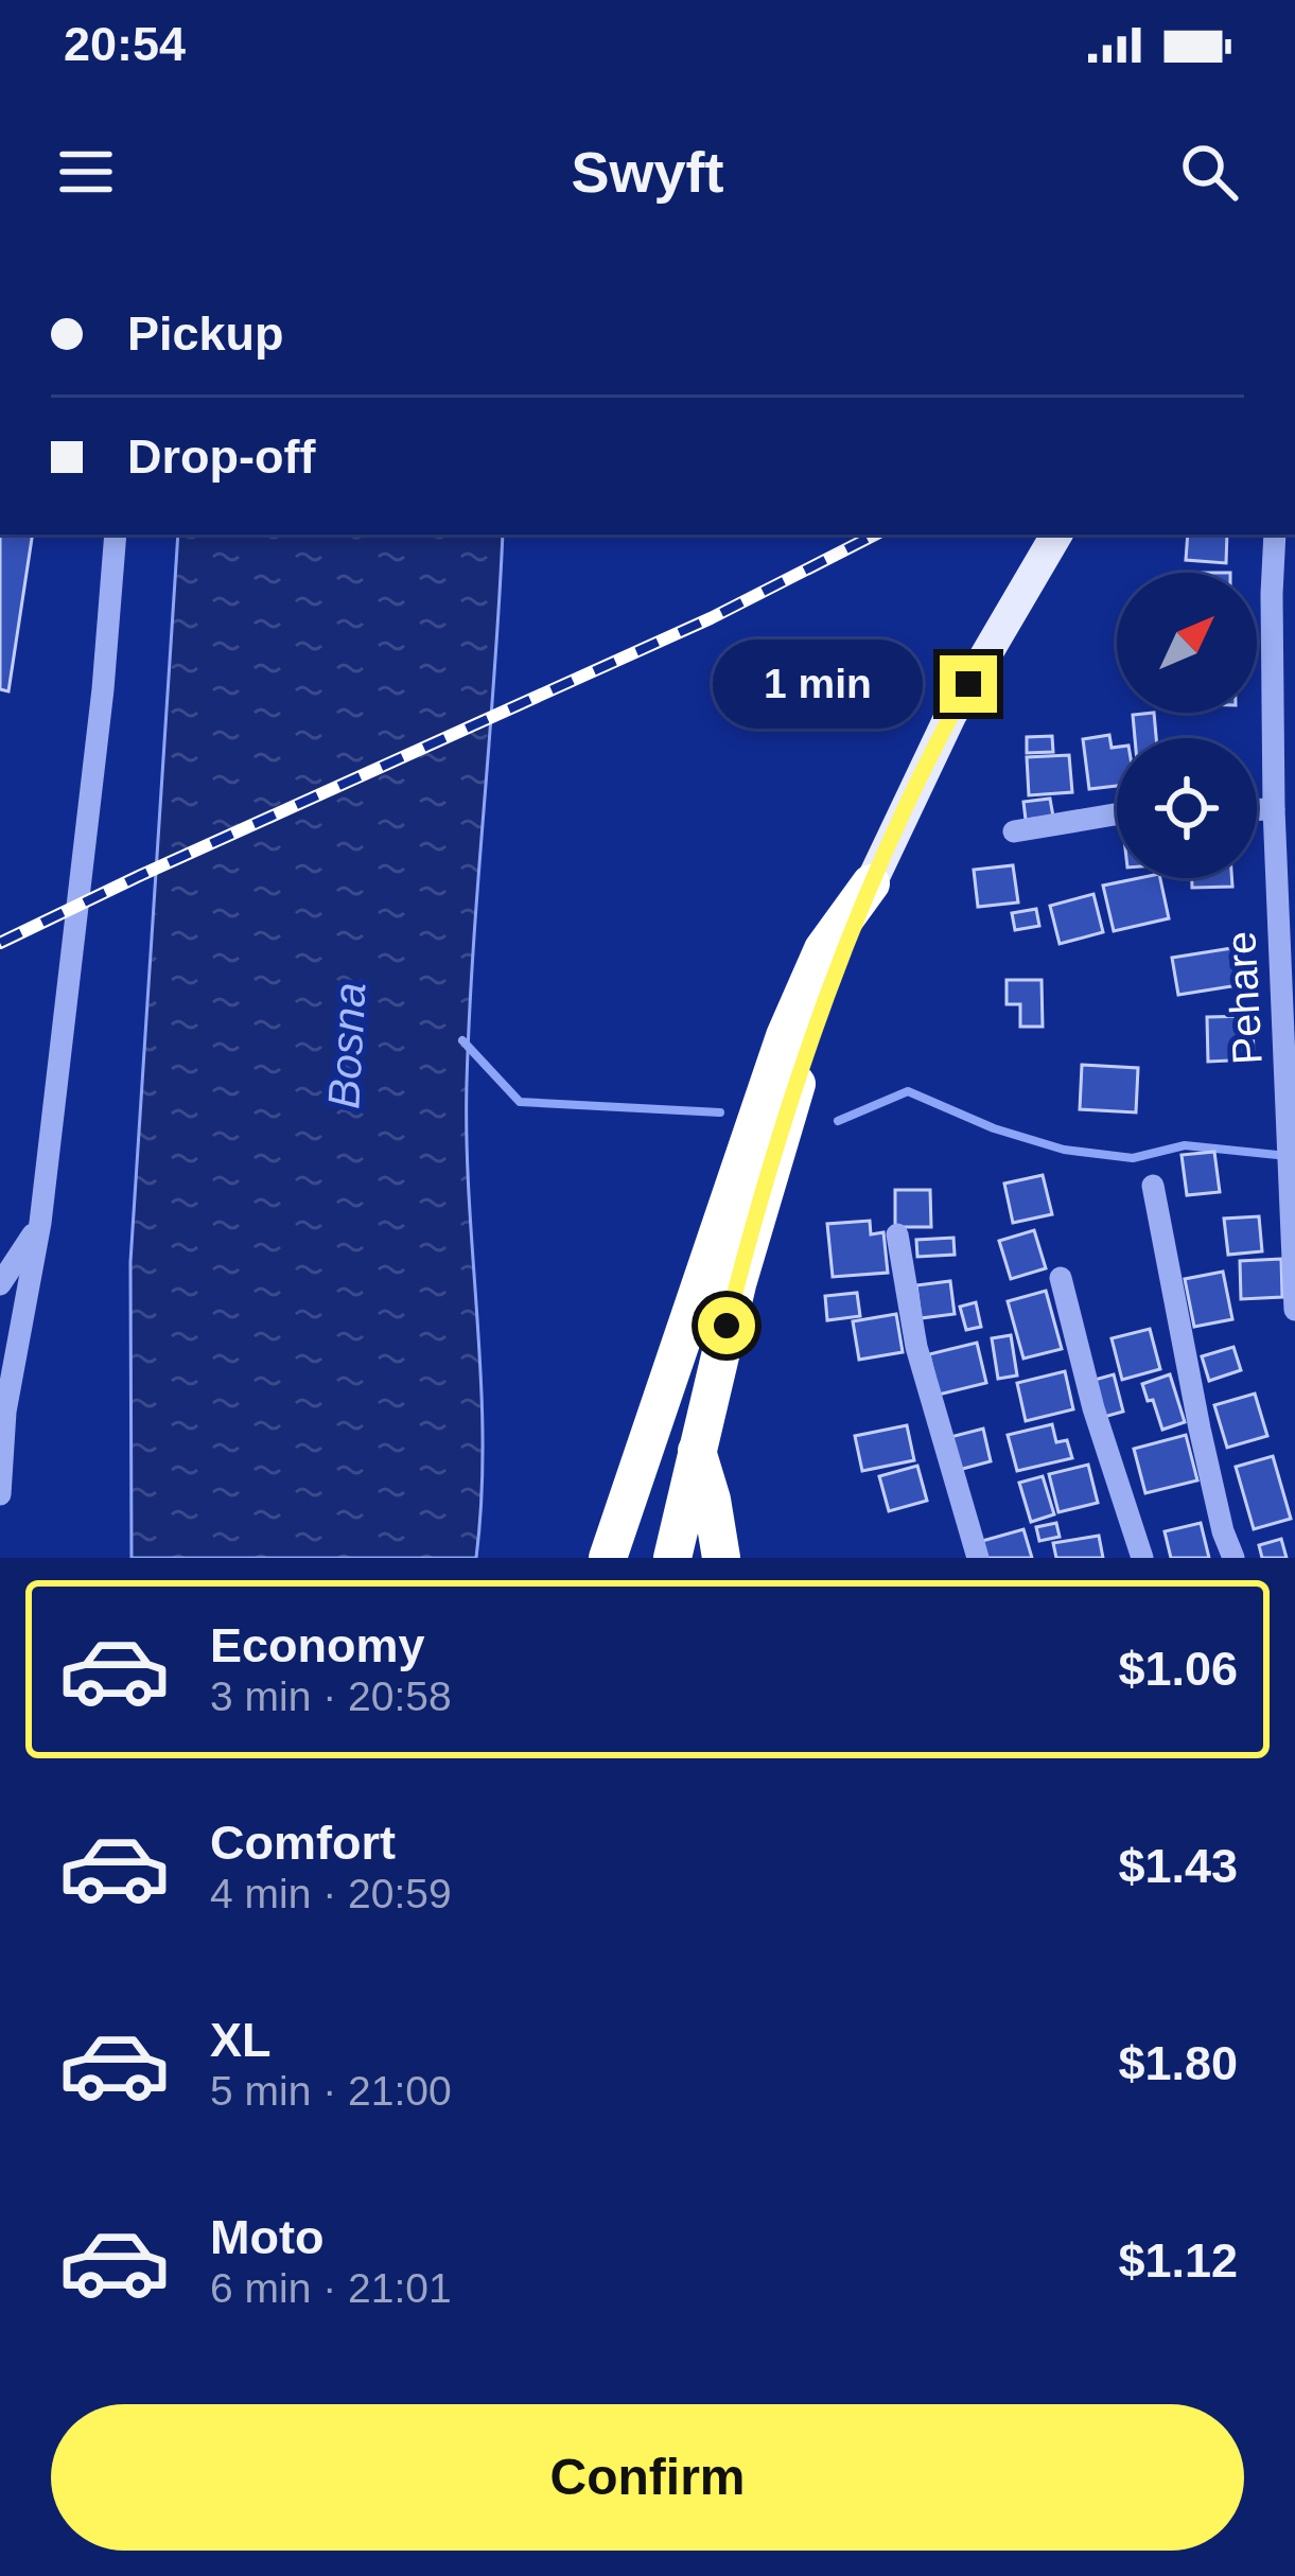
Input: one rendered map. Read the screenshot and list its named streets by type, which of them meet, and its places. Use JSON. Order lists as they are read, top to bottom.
{
  "streets": {
    "street": ["Pehare"]
  },
  "water": ["Bosna"],
  "north": "top right",
  "page": {
    "status": "20:54",
    "header": "Swyft",
    "banner": ["Pickup", "Drop-off"],
    "bubble": "1 min",
    "list": [
      {
        "name": "Economy",
        "note": "3 min · 20:58",
        "value": "$1.06"
      },
      {
        "name": "Comfort",
        "note": "4 min · 20:59",
        "value": "$1.43"
      },
      {
        "name": "XL",
        "note": "5 min · 21:00",
        "value": "$1.80"
      },
      {
        "name": "Moto",
        "note": "6 min · 21:01",
        "value": "$1.12"
      }
    ],
    "buttons": "Confirm"
  }
}
